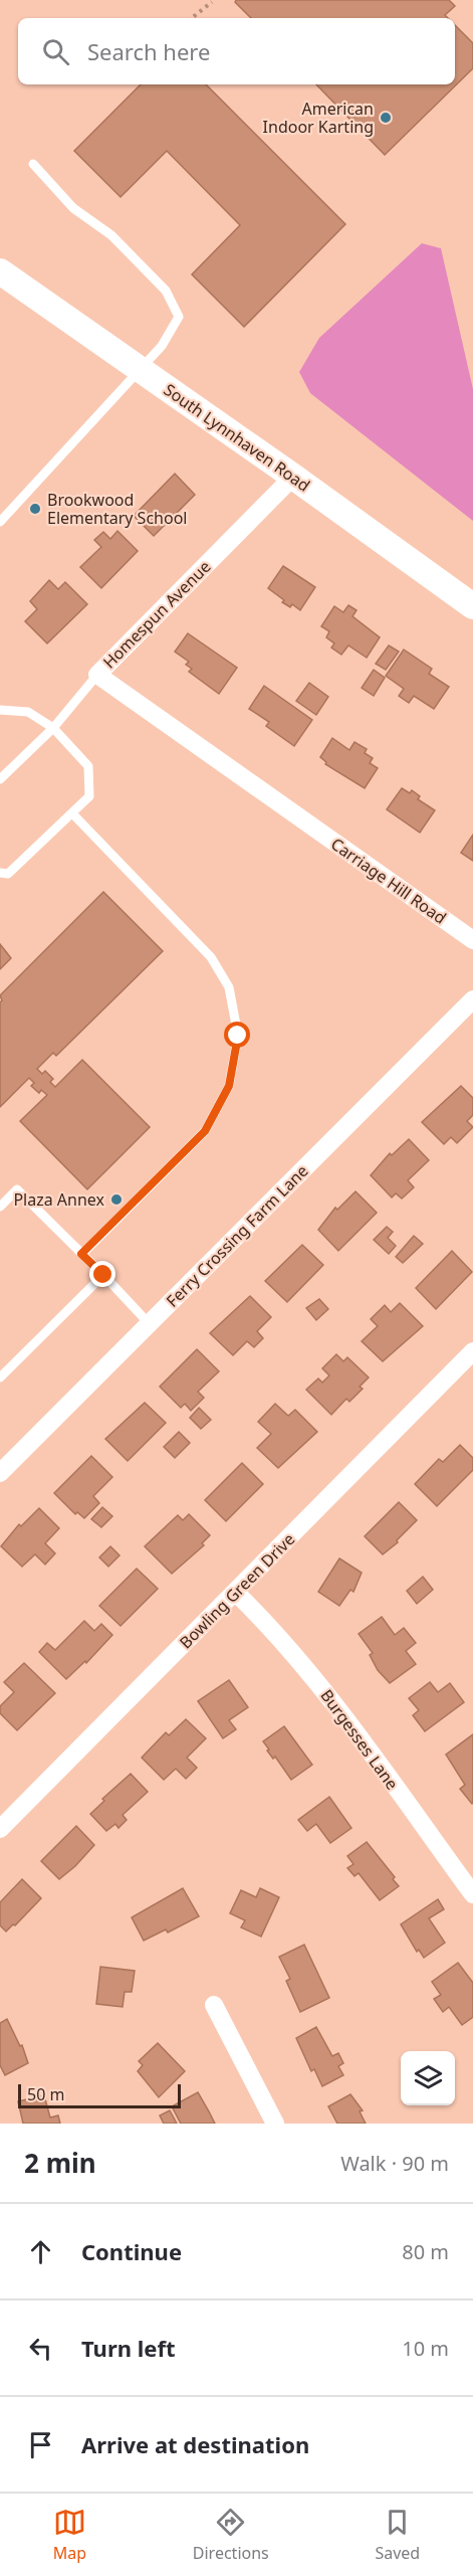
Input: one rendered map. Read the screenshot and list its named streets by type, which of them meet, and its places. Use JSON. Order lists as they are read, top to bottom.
{
  "streets": {
    "street": [
      "South Lynnhaven Road",
      "Homespun Avenue",
      "Carriage Hill Road",
      "Ferry Crossing Farm Lane",
      "Bowling Green Drive",
      "Burgesses Lane"
    ]
  },
  "crossings": [
    ["South Lynnhaven Road", "Homespun Avenue"],
    ["Homespun Avenue", "Carriage Hill Road"],
    ["Bowling Green Drive", "Burgesses Lane"]
  ],
  "places": ["American Indoor Karting", "Brookwood Elementary School", "Plaza Annex"],
  "scale_bar": "50 m",
  "page": {
    "search": "Search here",
    "scale": "50 m",
    "heading": ["2 min", "Walk · 90 m"],
    "list": [
      ["Continue", "80 m"],
      ["Turn left", "10 m"],
      "Arrive at destination"
    ],
    "nav": ["Map", "Directions", "Saved"]
  }
}
